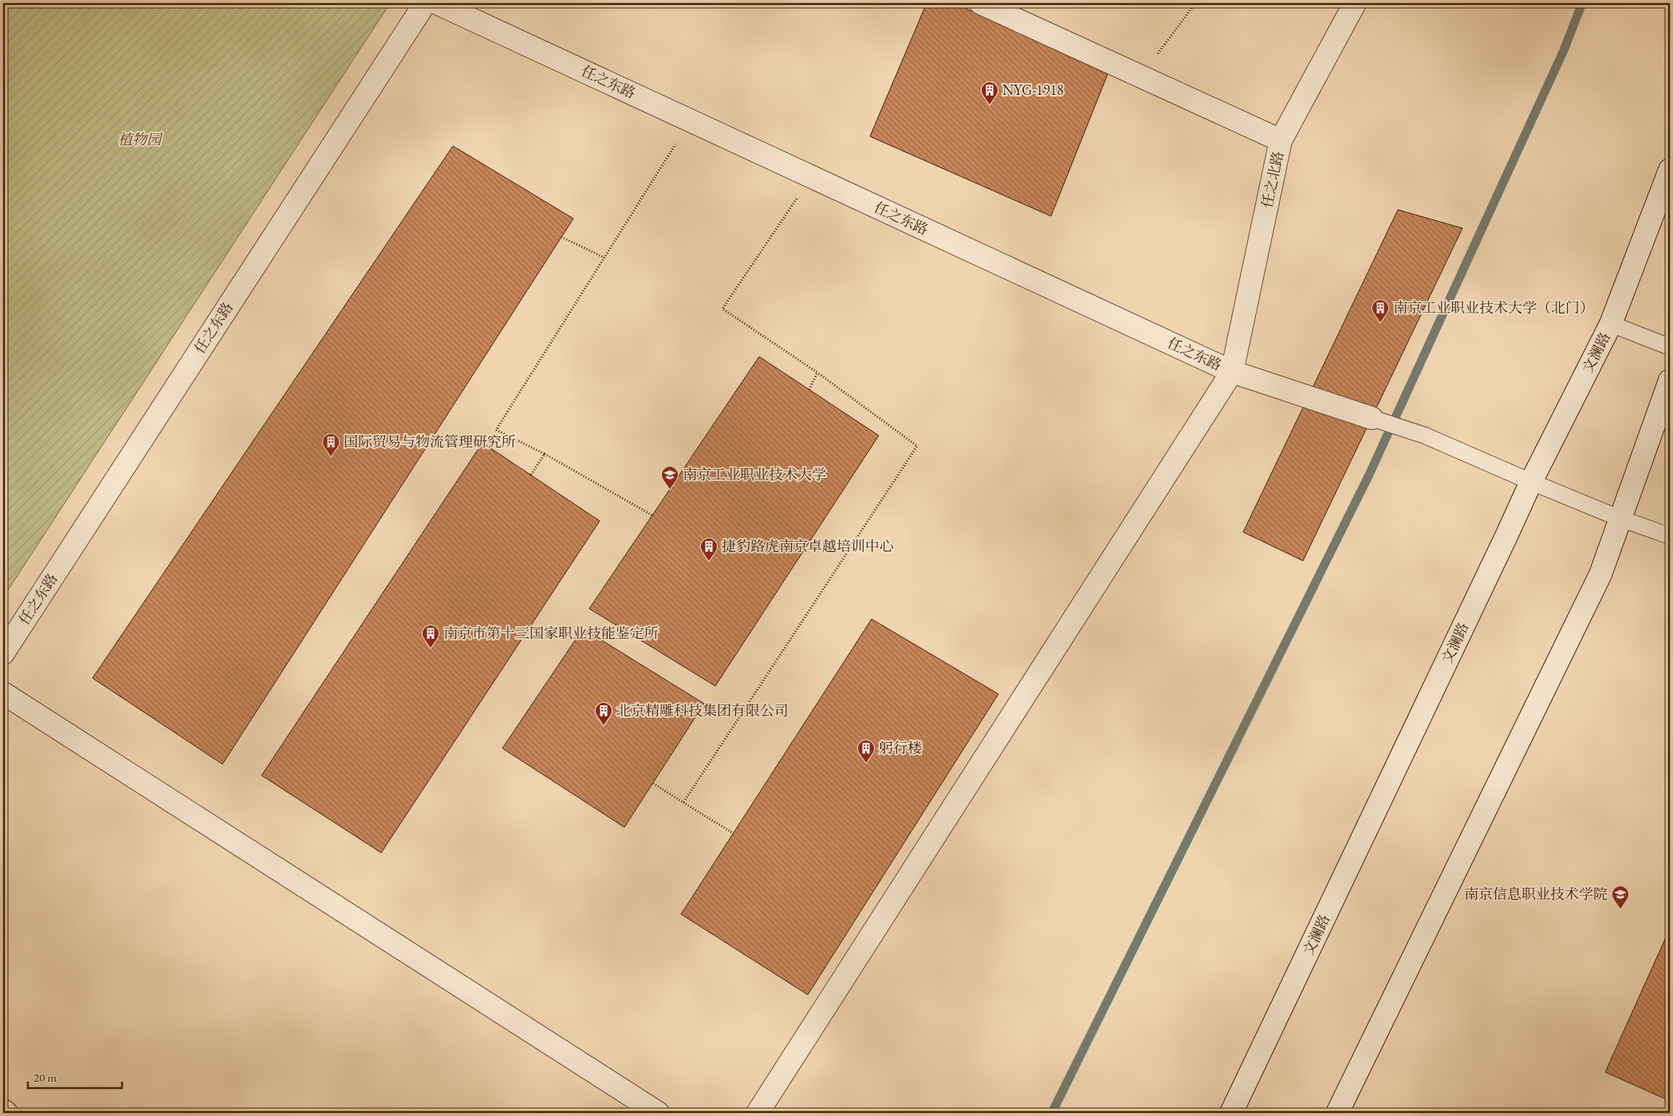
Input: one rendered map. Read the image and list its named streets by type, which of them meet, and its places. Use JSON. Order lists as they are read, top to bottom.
{
  "streets": {
    "street": ["任之东路", "任之北路", "文澜路"]
  },
  "crossings": [
    ["任之东路", "任之北路"]
  ],
  "parks": ["植物园"],
  "places": {
    "building": [
      "NYG-1918",
      "南京工业职业技术大学（北门）",
      "国际贸易与物流管理研究所",
      "捷豹路虎南京卓越培训中心",
      "南京市第十三国家职业技能鉴定所",
      "北京精雕科技集团有限公司",
      "躬行楼"
    ],
    "school or university": ["南京工业职业技术大学", "南京信息职业技术学院"]
  },
  "scale_bar": "20 m"
}
